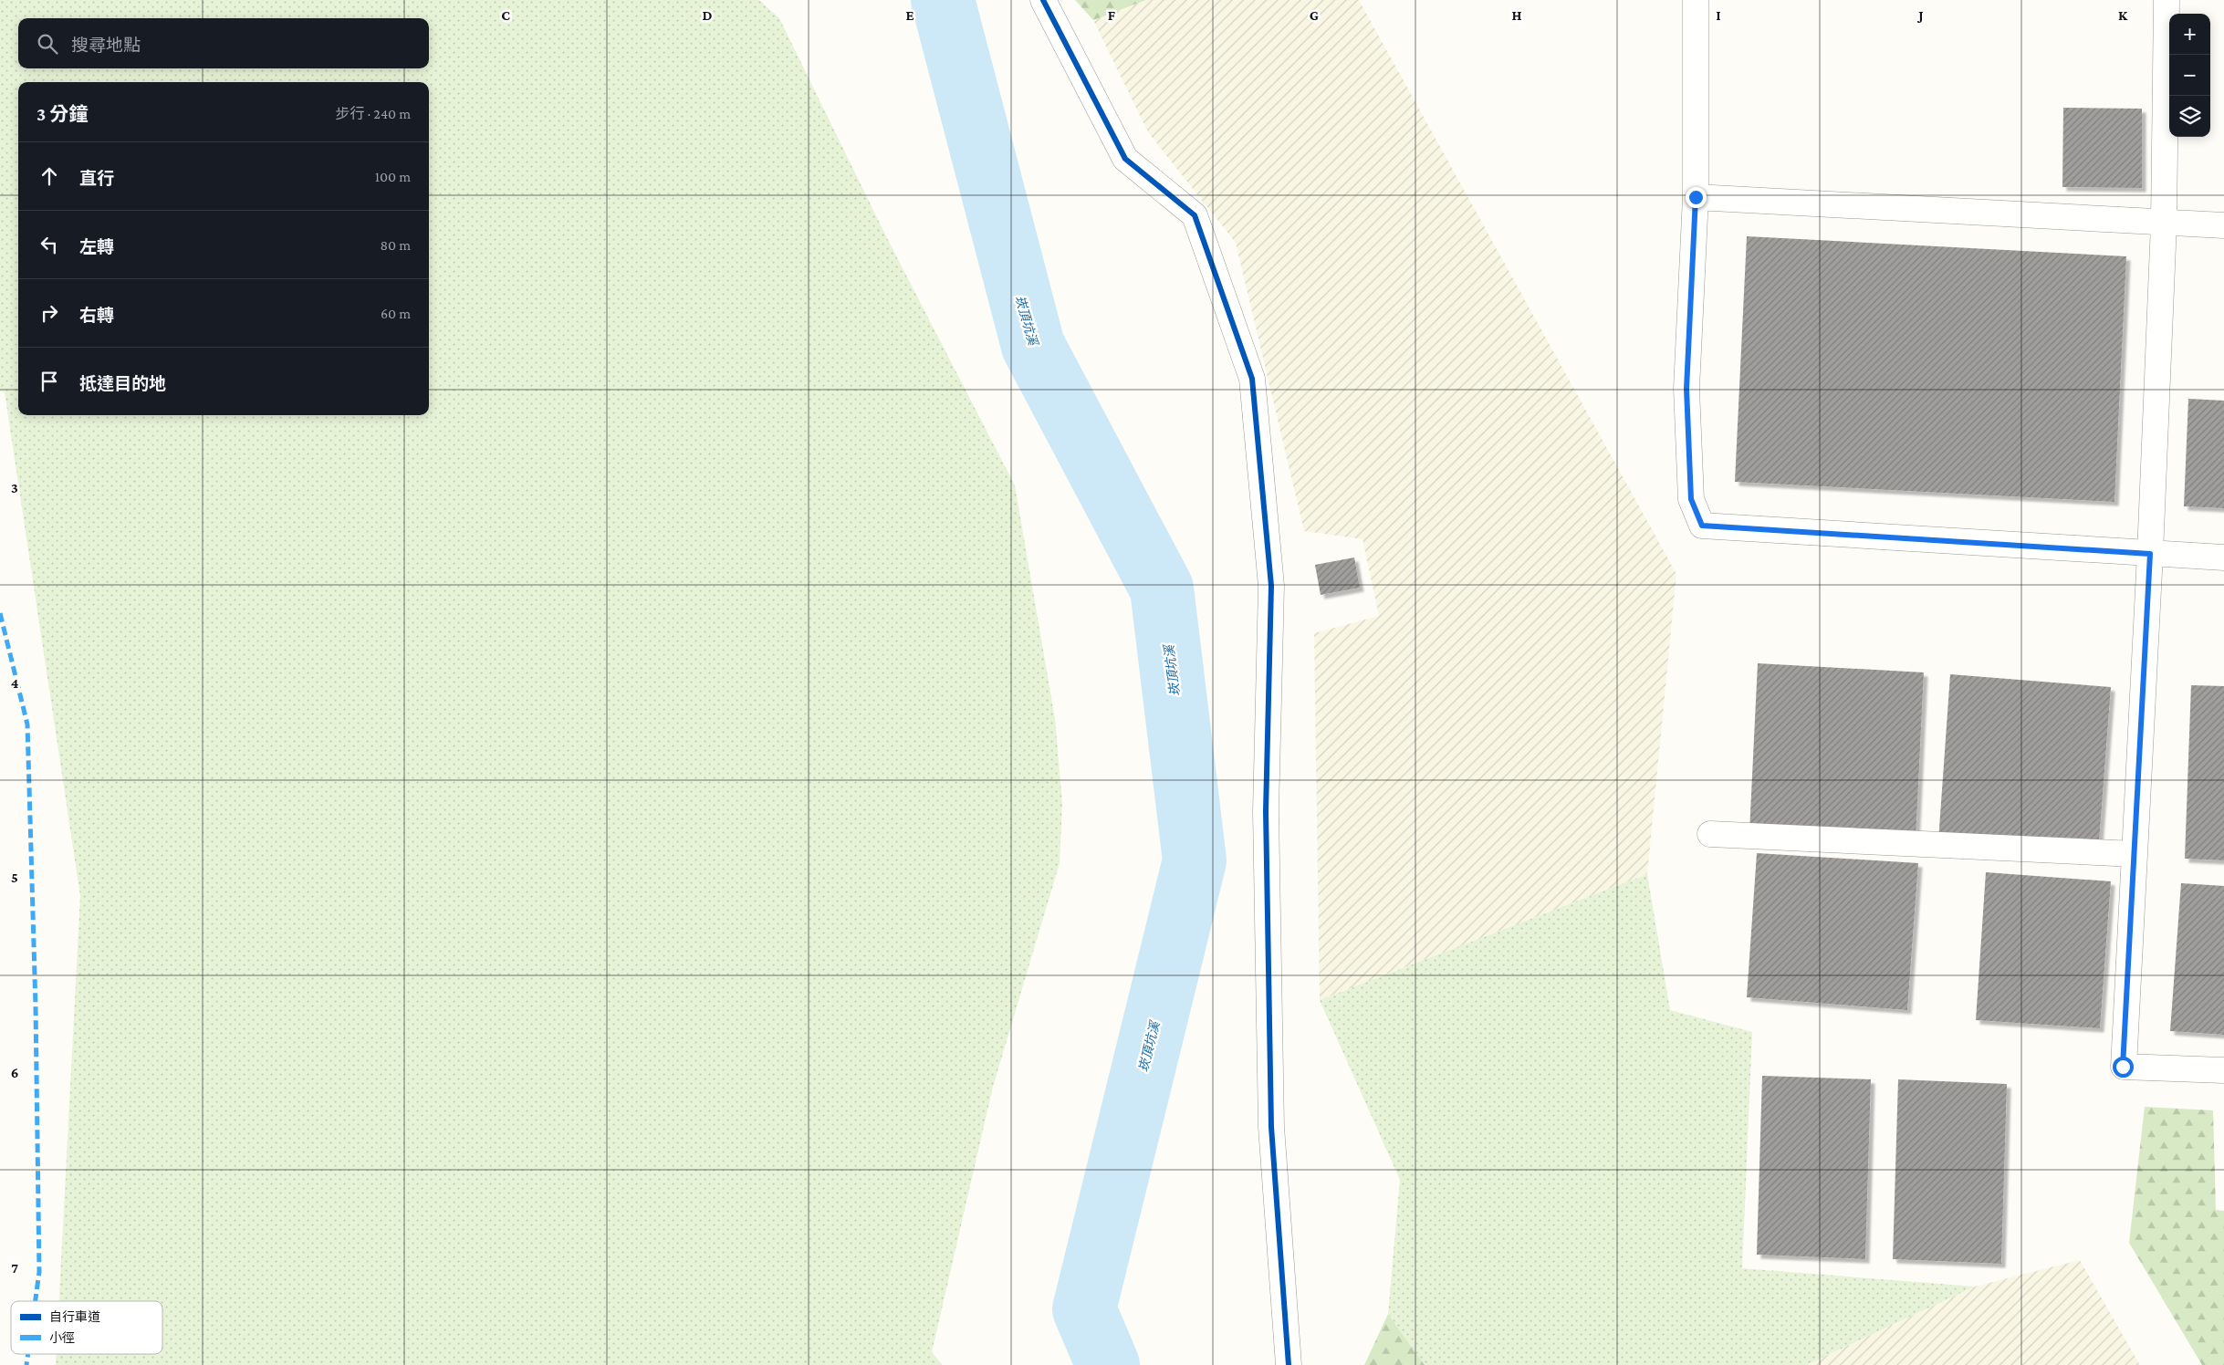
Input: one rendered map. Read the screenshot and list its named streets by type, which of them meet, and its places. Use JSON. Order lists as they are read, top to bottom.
{
  "water": ["崁頂坑溪"],
  "legend": ["自行車道", "小徑"],
  "page": {
    "map_buttons": ["+", "−"],
    "search": "搜尋地點",
    "heading": ["3 分鐘", "步行 · 240 m"],
    "list": [
      ["直行", "100 m"],
      ["左轉", "80 m"],
      ["右轉", "60 m"],
      "抵達目的地"
    ]
  },
  "grid": {
    "columns": [
      "C",
      "D",
      "E",
      "F",
      "G",
      "H",
      "I",
      "J",
      "K"
    ],
    "rows": [
      "3",
      "4",
      "5",
      "6",
      "7"
    ]
  }
}
